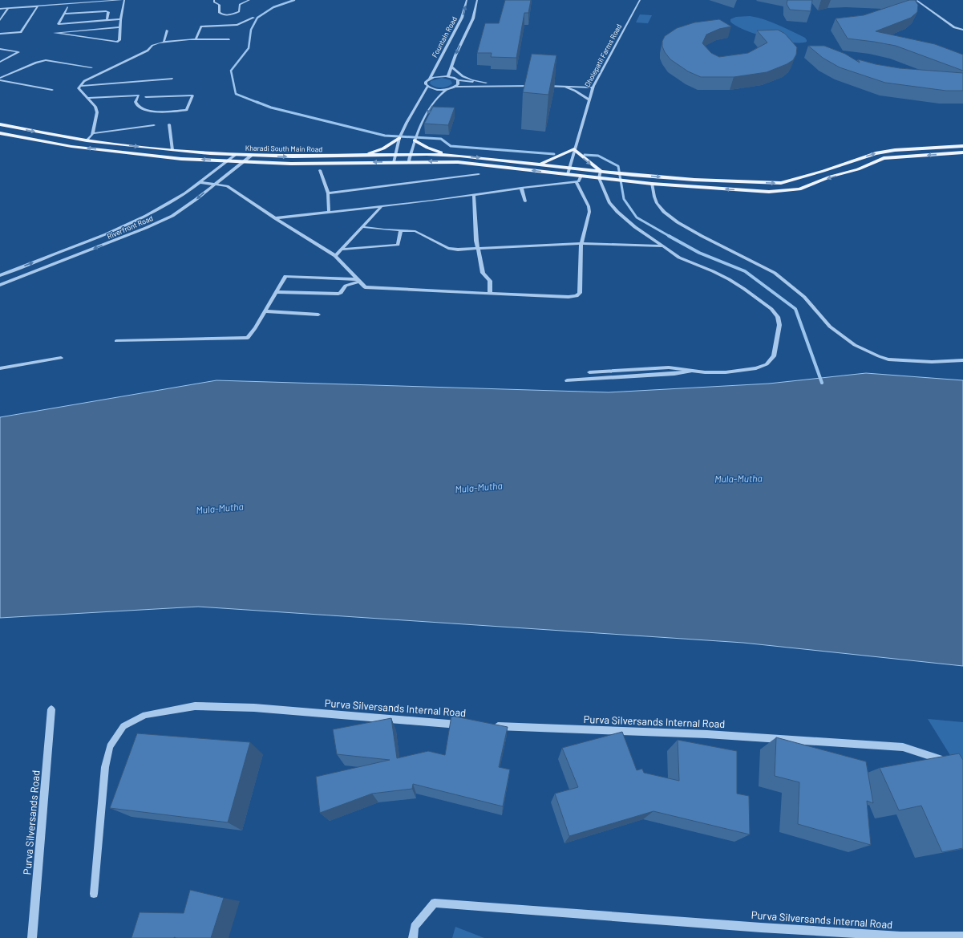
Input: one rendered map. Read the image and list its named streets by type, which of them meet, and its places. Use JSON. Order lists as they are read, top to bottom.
{
  "streets": {
    "main road": ["Kharadi South Main Road"],
    "street": [
      "Fountain Road",
      "Dholepatil Farms Road",
      "Riverfront Road",
      "Purva Silversands Internal Road",
      "Purva Silversands Road"
    ]
  },
  "crossings": [
    ["Fountain Road", "Kharadi South Main Road"],
    ["Dholepatil Farms Road", "Kharadi South Main Road"],
    ["Kharadi South Main Road", "Riverfront Road"]
  ],
  "water": ["Mula-Mutha"]
}
